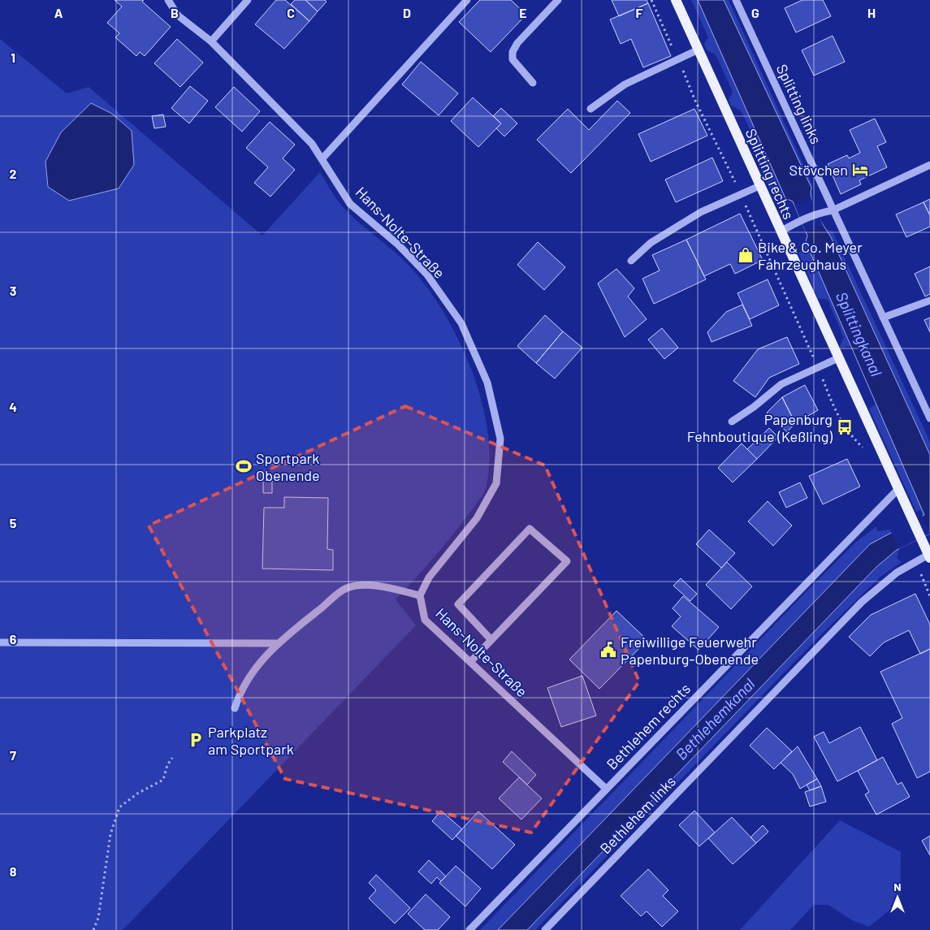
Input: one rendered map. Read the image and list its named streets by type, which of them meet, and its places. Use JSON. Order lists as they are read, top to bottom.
{
  "streets": {
    "main road": ["Splitting rechts"],
    "street": [
      "Splitting links",
      "Hans-Nolte-Straße",
      "Bethlehem rechts",
      "Bethlehem links"
    ]
  },
  "crossings": [
    ["Splitting rechts", "Bethlehem rechts"],
    ["Splitting rechts", "Bethlehem links"],
    ["Hans-Nolte-Straße", "Bethlehem rechts"]
  ],
  "water": ["Splittingkanal", "Bethlehemkanal"],
  "places": {
    "hotel": ["Stövchen"],
    "shop": ["Bike & Co. Meyer Fahrzeughaus"],
    "bus stop": ["Papenburg Fehnboutique (Keßling)"],
    "sports": ["Sportpark Obenende"],
    "public building": ["Freiwillige Feuerwehr Papenburg-Obenende"],
    "parking": ["Parkplatz am Sportpark"]
  },
  "north": "top",
  "grid": {
    "columns": [
      "A",
      "B",
      "C",
      "D",
      "E",
      "F",
      "G",
      "H"
    ],
    "rows": [
      "1",
      "2",
      "3",
      "4",
      "5",
      "6",
      "7",
      "8"
    ]
  }
}
